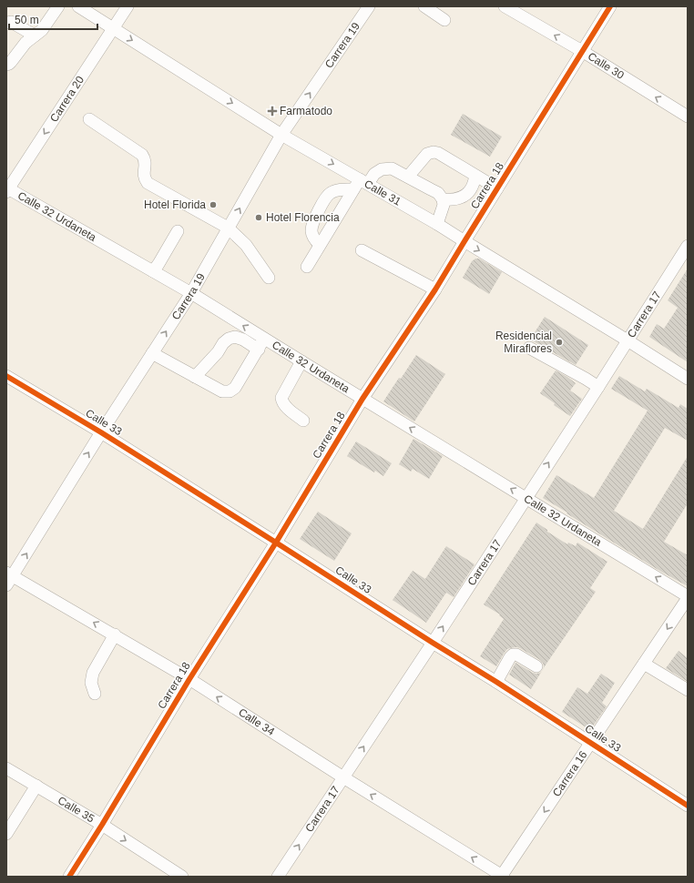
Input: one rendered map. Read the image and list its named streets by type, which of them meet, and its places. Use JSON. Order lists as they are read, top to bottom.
{
  "streets": {
    "street": [
      "Carrera 19",
      "Calle 30",
      "Carrera 20",
      "Carrera 18",
      "Calle 31",
      "Calle 32 Urdaneta",
      "Carrera 17",
      "Calle 33",
      "Calle 34",
      "Carrera 16",
      "Calle 35"
    ]
  },
  "crossings": [
    ["Carrera 19", "Calle 31"],
    ["Carrera 19", "Calle 32 Urdaneta"],
    ["Carrera 19", "Calle 33"],
    ["Carrera 19", "Calle 34"],
    ["Calle 30", "Carrera 18"],
    ["Carrera 20", "Calle 31"],
    ["Carrera 20", "Calle 32 Urdaneta"],
    ["Carrera 18", "Calle 31"],
    ["Carrera 18", "Calle 32 Urdaneta"],
    ["Carrera 18", "Calle 33"],
    ["Carrera 18", "Calle 34"],
    ["Carrera 18", "Calle 35"],
    ["Calle 31", "Carrera 17"],
    ["Calle 32 Urdaneta", "Carrera 17"],
    ["Calle 32 Urdaneta", "Carrera 16"],
    ["Carrera 17", "Calle 33"],
    ["Carrera 17", "Calle 34"],
    ["Calle 33", "Carrera 16"],
    ["Calle 34", "Carrera 16"]
  ],
  "one_way": [
    "Carrera 19",
    "Calle 30",
    "Calle 32 Urdaneta",
    "Carrera 17",
    "Calle 34",
    "Carrera 16",
    "Calle 35"
  ],
  "places": {
    "health": ["Farmatodo"],
    "other": ["Hotel Florida", "Hotel Florencia", "Residencial Miraflores"]
  },
  "scale_bar": "50 m"
}
